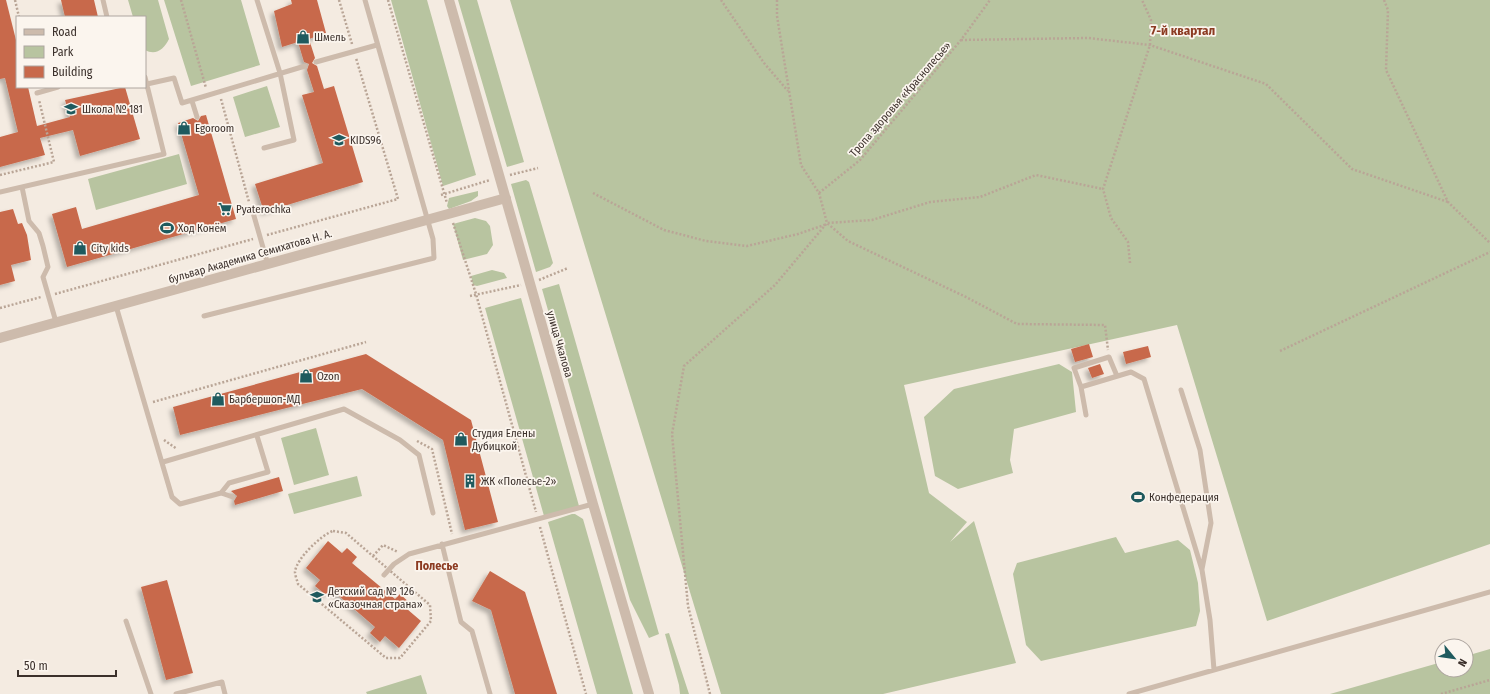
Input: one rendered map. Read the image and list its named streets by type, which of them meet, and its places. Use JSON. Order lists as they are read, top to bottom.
{
  "streets": {
    "street": ["бульвар Академика Семихатова Н. А.", "улица Чкалова"],
    "path": ["Тропа здоровья «Краснолесье»"]
  },
  "crossings": [
    ["бульвар Академика Семихатова Н. А.", "улица Чкалова"]
  ],
  "districts": ["7-й квартал", "Полесье"],
  "places": {
    "shop": [
      "Шмель",
      "Egoroom",
      "City kids",
      "Ozon",
      "Барбершоп-МД",
      "Студия Елены Дубицкой"
    ],
    "school or university": ["Школа № 181", "KIDS96", "Детский сад № 126 «Сказочная страна»"],
    "supermarket": ["Pyaterochka"],
    "sports": ["Ход Конём", "Конфедерация"],
    "building": ["ЖК «Полесье-2»"]
  },
  "legend": ["Road", "Park", "Building"],
  "scale_bar": "50 m",
  "north": "bottom right"
}
